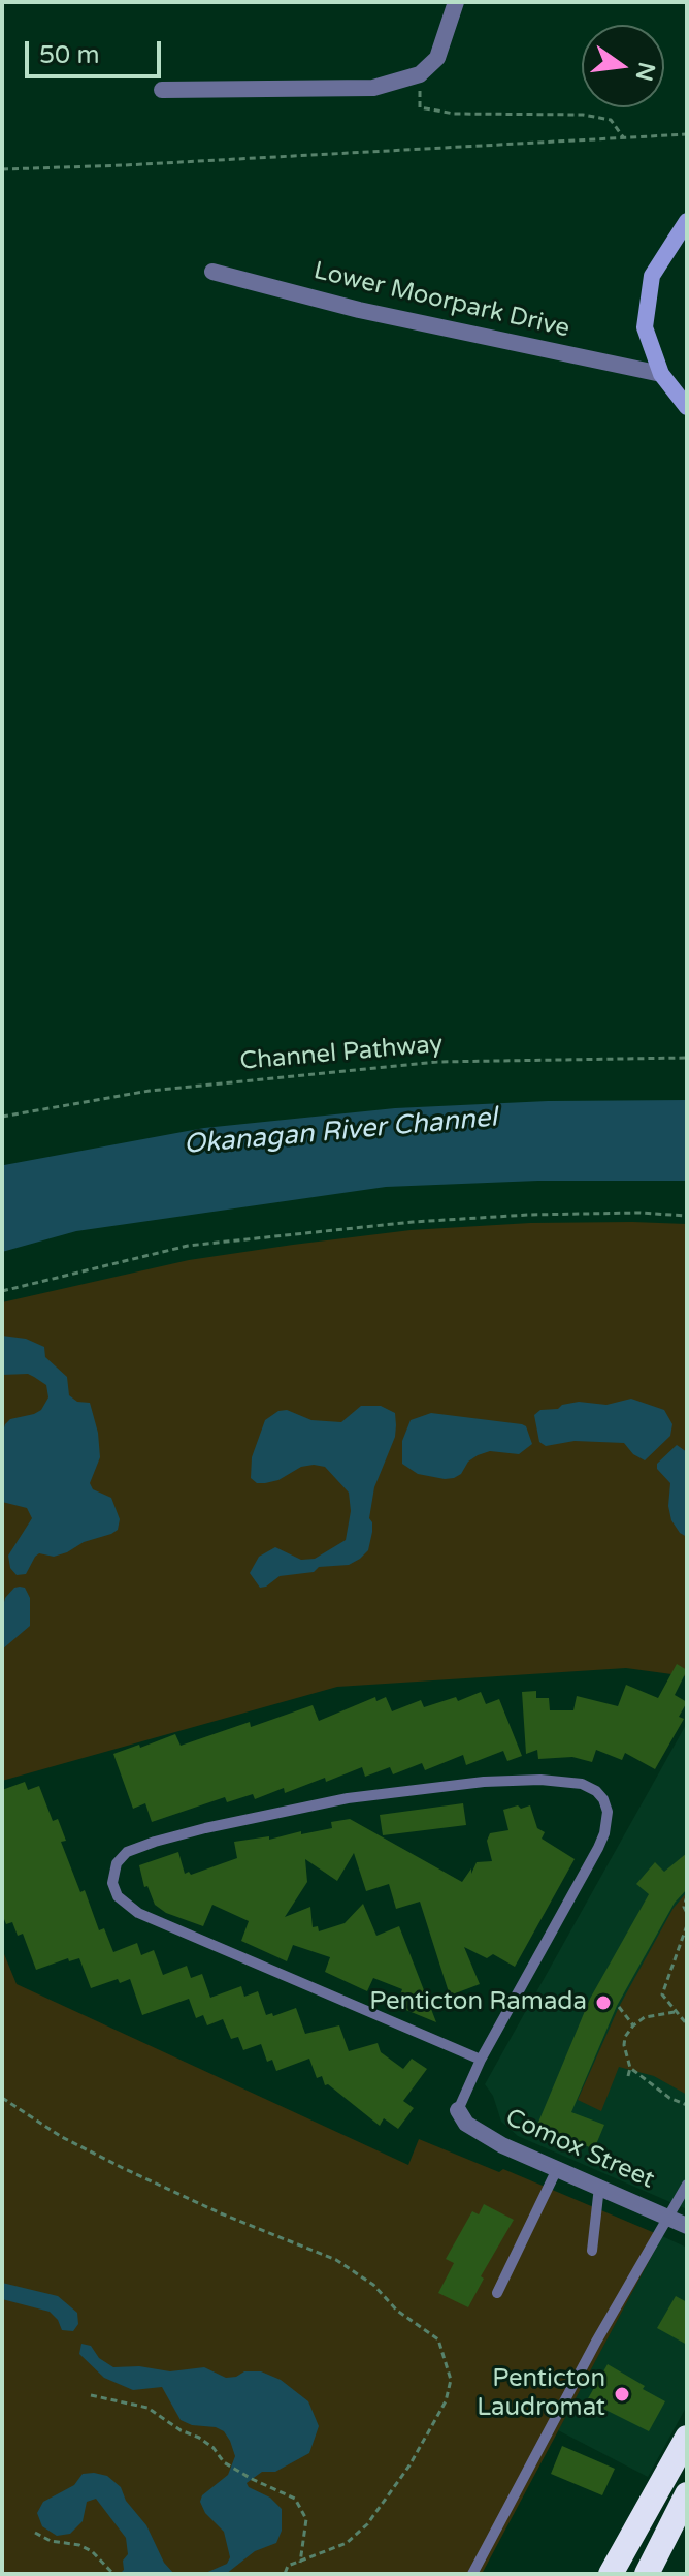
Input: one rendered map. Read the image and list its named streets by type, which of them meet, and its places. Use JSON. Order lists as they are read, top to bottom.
{
  "streets": {
    "street": ["Lower Moorpark Drive", "Comox Street"],
    "path": ["Channel Pathway"]
  },
  "water": ["Okanagan River Channel"],
  "places": ["Penticton Ramada", "Penticton Laudromat"],
  "scale_bar": "50 m",
  "north": "right"
}
